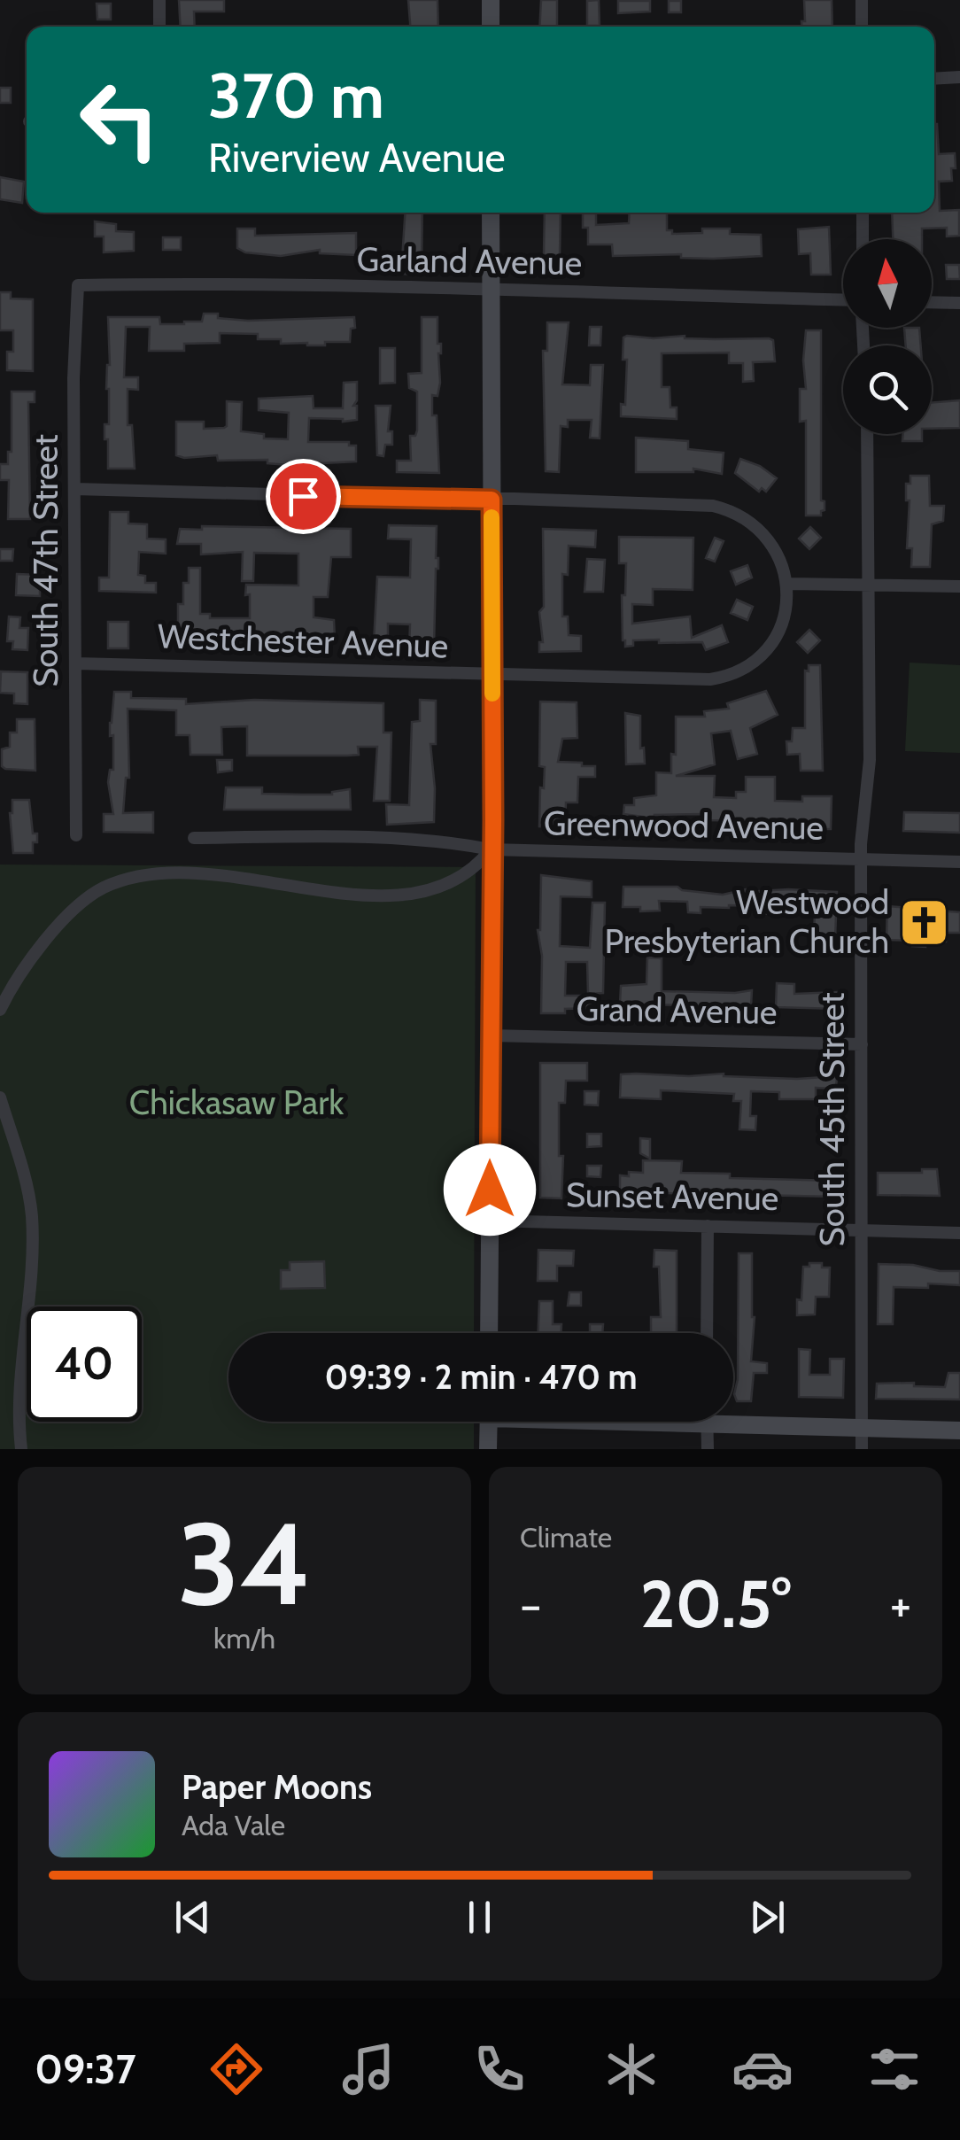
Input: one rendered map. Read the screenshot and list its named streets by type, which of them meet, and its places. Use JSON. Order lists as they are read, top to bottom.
{
  "streets": {
    "street": [
      "Garland Avenue",
      "South 47th Street",
      "Westchester Avenue",
      "Greenwood Avenue",
      "Grand Avenue",
      "South 45th Street",
      "Sunset Avenue"
    ]
  },
  "crossings": [
    ["Garland Avenue", "South 47th Street"],
    ["South 47th Street", "Westchester Avenue"],
    ["Greenwood Avenue", "South 45th Street"],
    ["Grand Avenue", "South 45th Street"],
    ["South 45th Street", "Sunset Avenue"]
  ],
  "parks": ["Chickasaw Park"],
  "places": {
    "church": ["Westwood Presbyterian Church"]
  },
  "north": "top",
  "page": {
    "turn": ["370 m", "Riverview Avenue"],
    "limit": "40",
    "trip": "09:39 · 2 min · 470 m",
    "tile": [
      ["34", "km/h"],
      "Climate"
    ],
    "heat": ["−", "20.5°", "+"],
    "song": ["Paper Moons", "Ada Vale"],
    "tabs": "09:37"
  }
}
